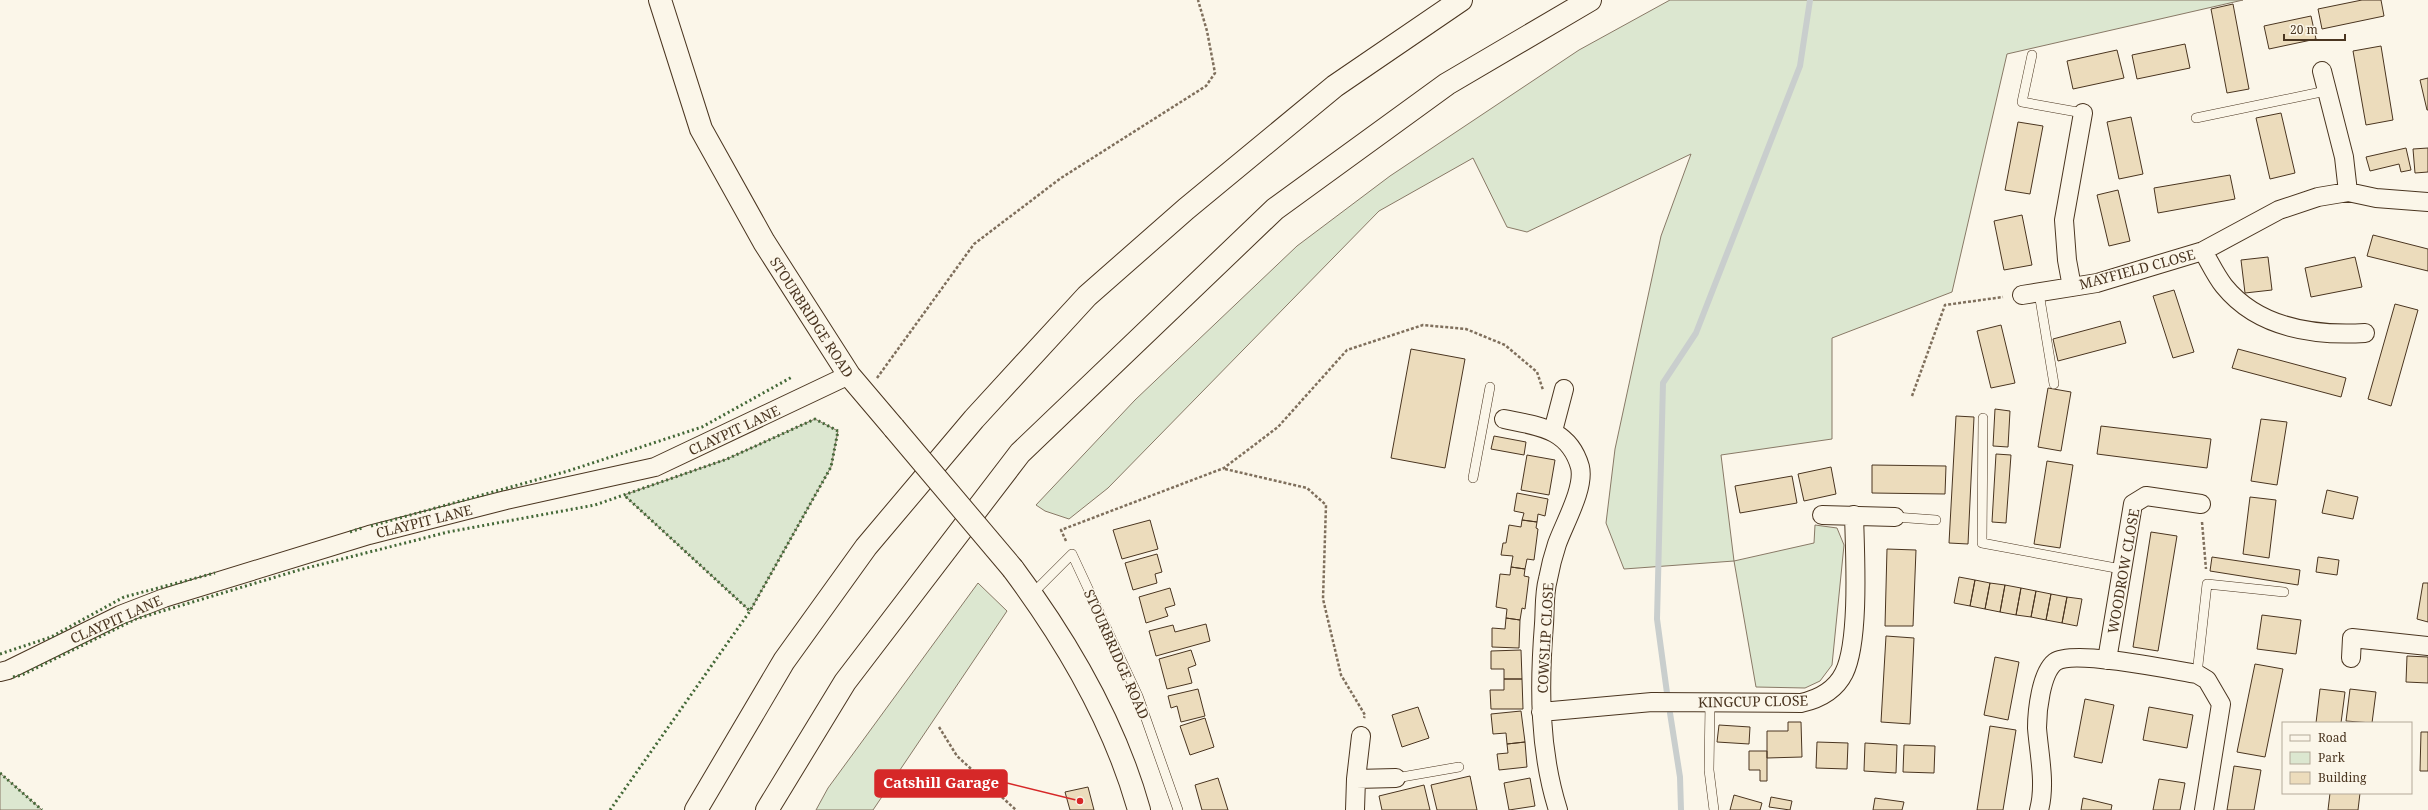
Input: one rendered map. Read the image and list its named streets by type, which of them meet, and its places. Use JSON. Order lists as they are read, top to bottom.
{
  "streets": {
    "main road": ["STOURBRIDGE ROAD"],
    "street": [
      "MAYFIELD CLOSE",
      "CLAYPIT LANE",
      "WOODROW CLOSE",
      "COWSLIP CLOSE",
      "KINGCUP CLOSE"
    ]
  },
  "crossings": [
    ["STOURBRIDGE ROAD", "CLAYPIT LANE"],
    ["COWSLIP CLOSE", "KINGCUP CLOSE"]
  ],
  "places": ["Catshill Garage"],
  "legend": ["Road", "Park", "Building"],
  "scale_bar": "20 m"
}
